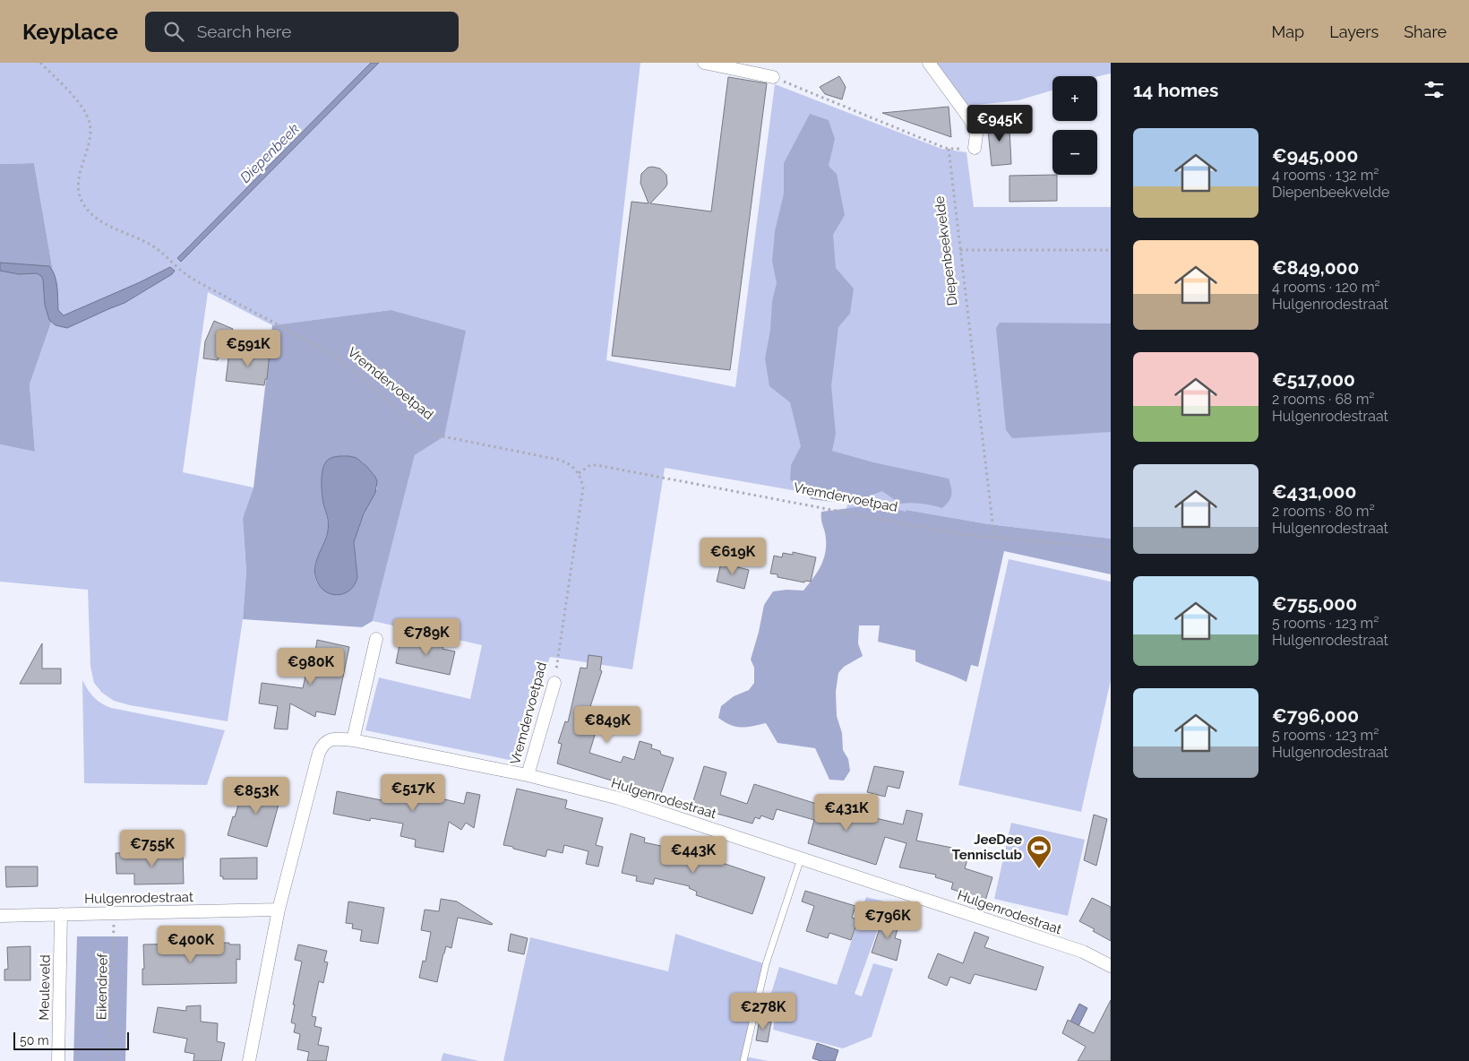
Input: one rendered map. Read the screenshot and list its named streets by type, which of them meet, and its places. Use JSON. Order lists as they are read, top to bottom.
{
  "streets": {
    "street": ["Vremdervoetpad", "Hulgenrodestraat", "Meuleveld"],
    "path": ["Diepenbeekvelde", "Eikendreef"]
  },
  "crossings": [
    ["Diepenbeekvelde", "Vremdervoetpad"],
    ["Vremdervoetpad", "Hulgenrodestraat"],
    ["Hulgenrodestraat", "Eikendreef"],
    ["Hulgenrodestraat", "Meuleveld"]
  ],
  "water": ["Diepenbeek"],
  "places": {
    "sports": ["JeeDee Tennisclub"]
  },
  "scale_bar": "50 m",
  "page": {
    "header": "Keyplace",
    "search": "Search here",
    "nav": ["Map", "Layers", "Share"],
    "heading": "14 homes",
    "map_buttons": ["+", "−"],
    "price": [
      "€945K",
      "€591K",
      "€619K",
      "€789K",
      "€980K",
      "€849K",
      "€517K",
      "€853K",
      "€431K",
      "€755K",
      "€443K",
      "€796K",
      "€400K",
      "€278K"
    ],
    "list": [
      {
        "name": "€945,000",
        "note": "4 rooms · 132 m² · Diepenbeekvelde"
      },
      {
        "name": "€849,000",
        "note": "4 rooms · 120 m² · Hulgenrodestraat"
      },
      {
        "name": "€517,000",
        "note": "2 rooms · 68 m² · Hulgenrodestraat"
      },
      {
        "name": "€431,000",
        "note": "2 rooms · 80 m² · Hulgenrodestraat"
      },
      {
        "name": "€755,000",
        "note": "5 rooms · 123 m² · Hulgenrodestraat"
      },
      {
        "name": "€796,000",
        "note": "5 rooms · 123 m² · Hulgenrodestraat"
      }
    ],
    "scale": "50 m"
  }
}
